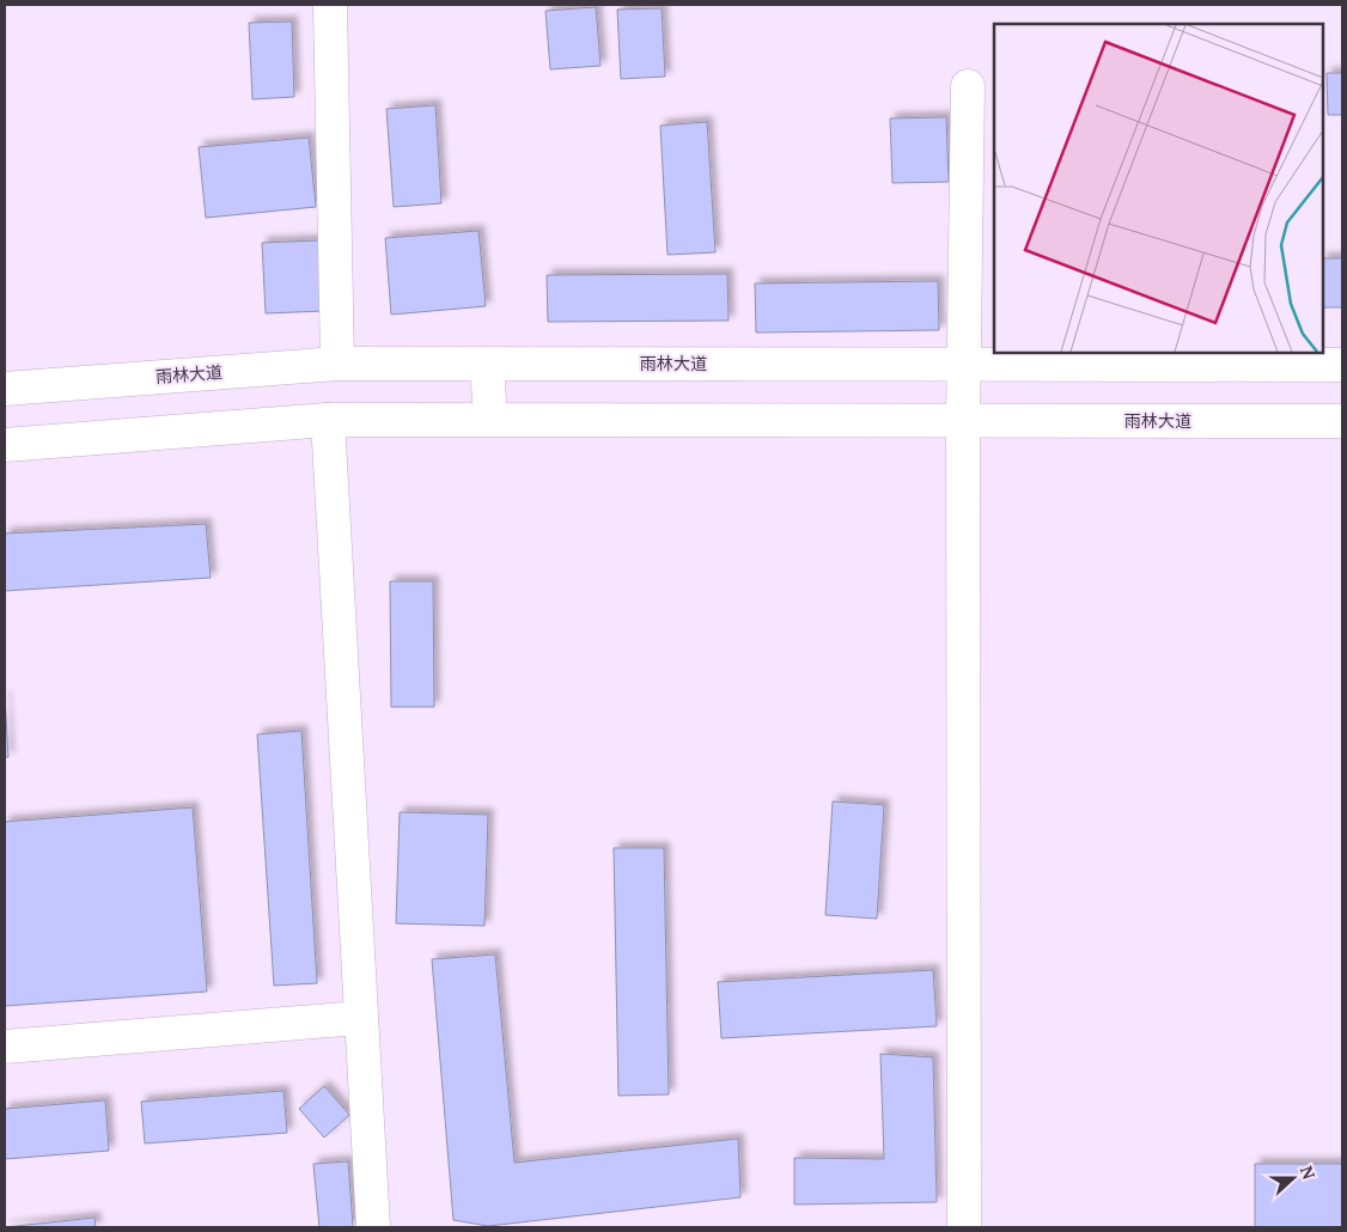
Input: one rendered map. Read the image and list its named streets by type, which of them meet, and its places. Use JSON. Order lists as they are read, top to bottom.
{
  "streets": {
    "main road": ["雨林大道"]
  },
  "north": "right"
}
